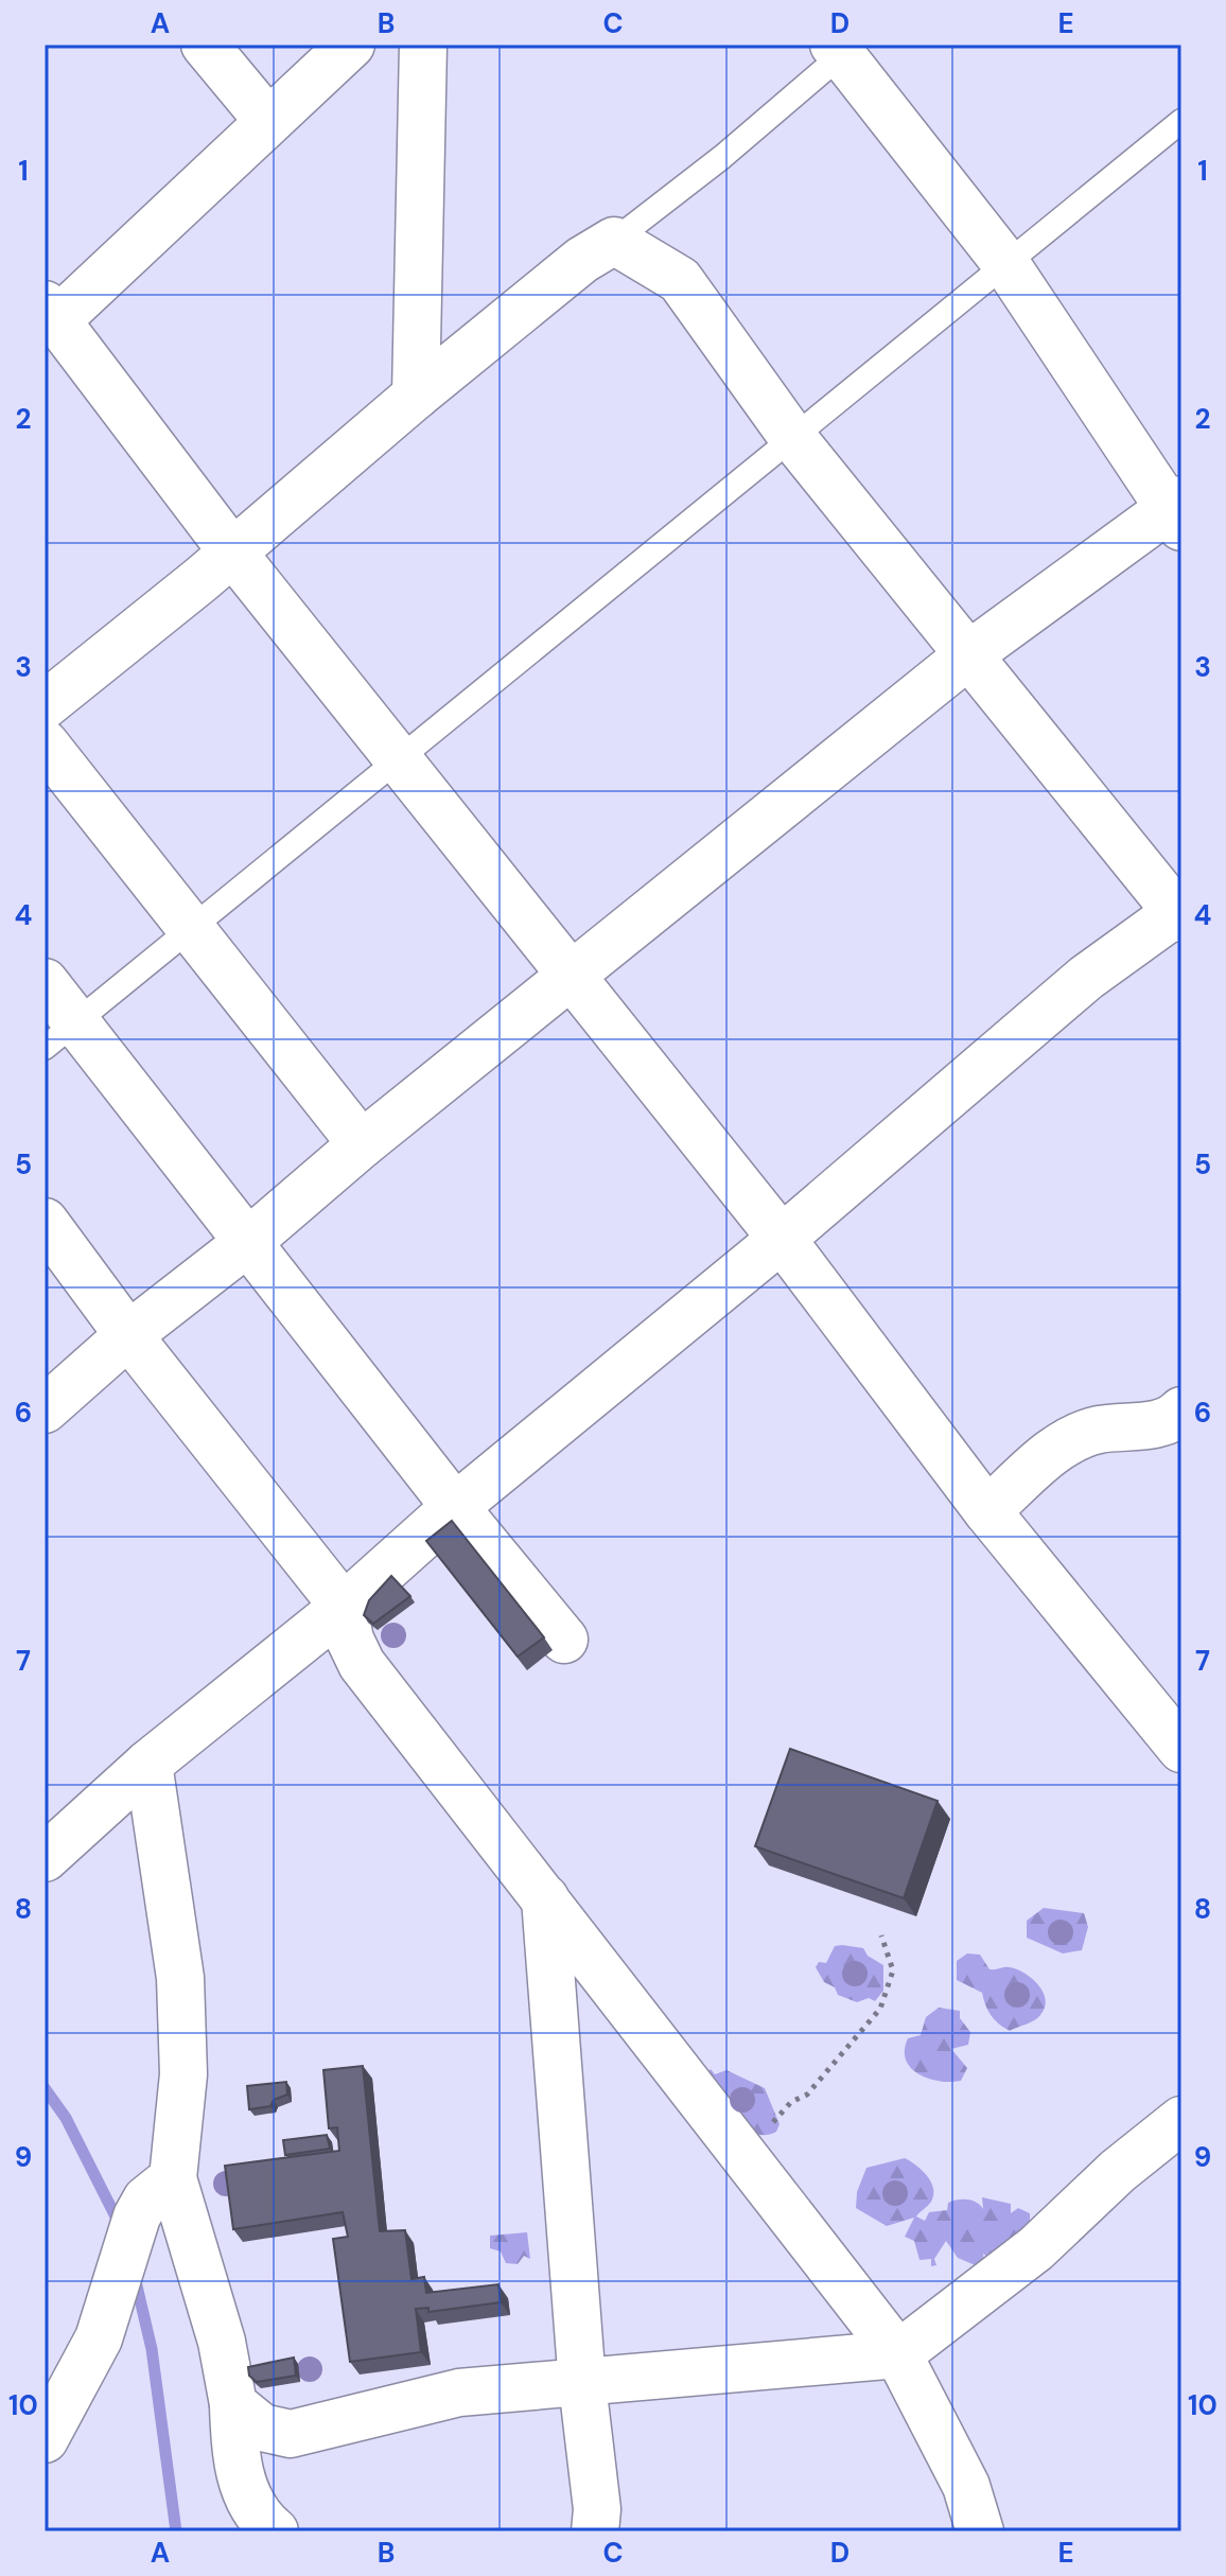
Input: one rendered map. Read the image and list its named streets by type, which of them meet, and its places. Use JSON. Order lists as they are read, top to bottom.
{
  "grid": {
    "columns": [
      "A",
      "B",
      "C",
      "D",
      "E"
    ],
    "rows": [
      "1",
      "2",
      "3",
      "4",
      "5",
      "6",
      "7",
      "8",
      "9",
      "10"
    ]
  }
}
